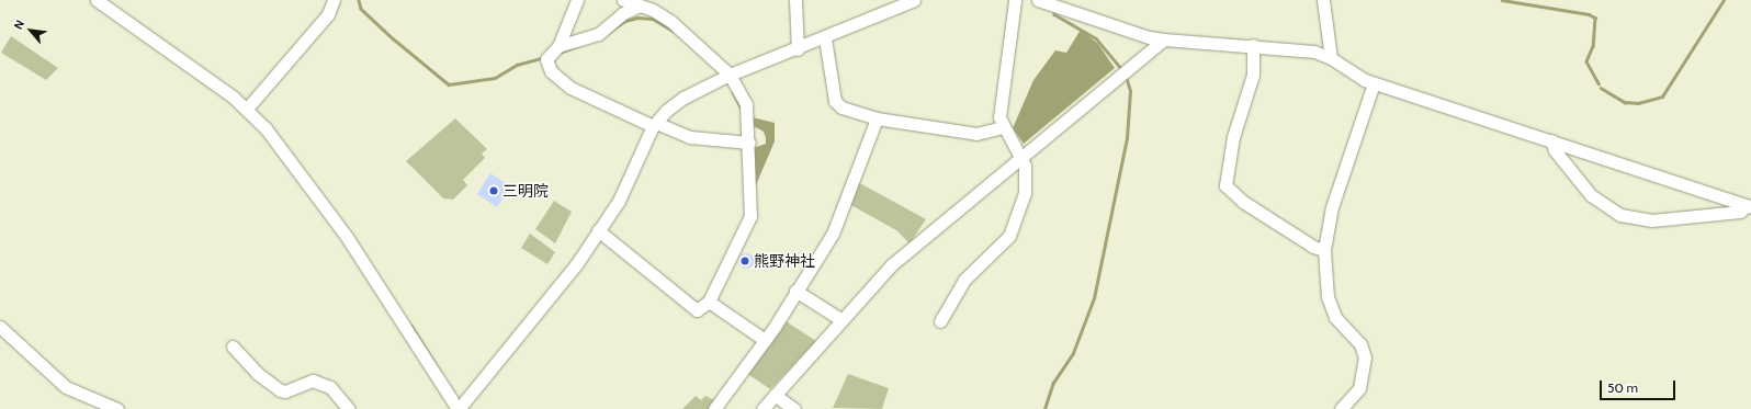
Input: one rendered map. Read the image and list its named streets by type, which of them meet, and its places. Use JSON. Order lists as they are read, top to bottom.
{
  "places": ["三明院", "熊野神社"],
  "scale_bar": "50 m",
  "north": "top left"
}
